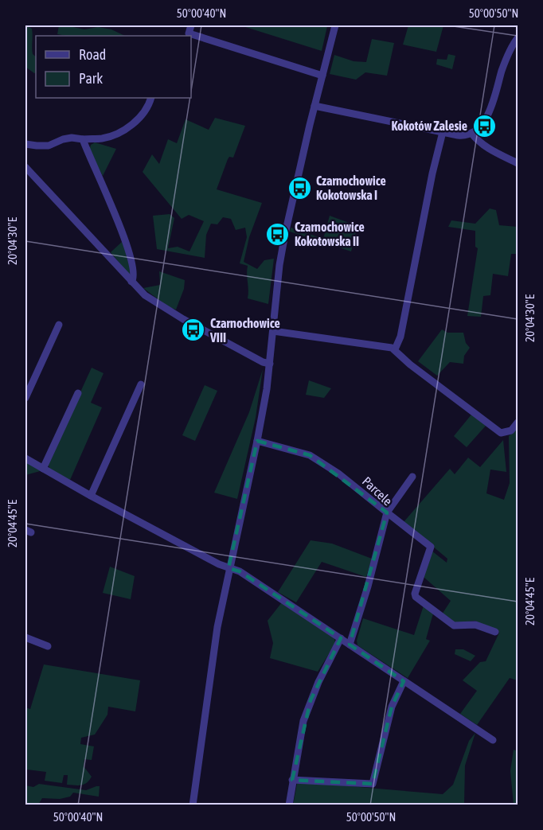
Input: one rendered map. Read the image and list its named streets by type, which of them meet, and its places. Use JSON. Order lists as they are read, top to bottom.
{
  "streets": {
    "street": ["Parcele"]
  },
  "places": {
    "bus stop": [
      "Kokotów Zalesie",
      "Czarnochowice Kokotowska I",
      "Czarnochowice Kokotowska II",
      "Czarnochowice VIII"
    ]
  },
  "legend": ["Road", "Park"],
  "coordinates": [
    "50°00'40\"N",
    "50°00'50\"N",
    "20°04'30\"E",
    "20°04'45\"E"
  ]
}
